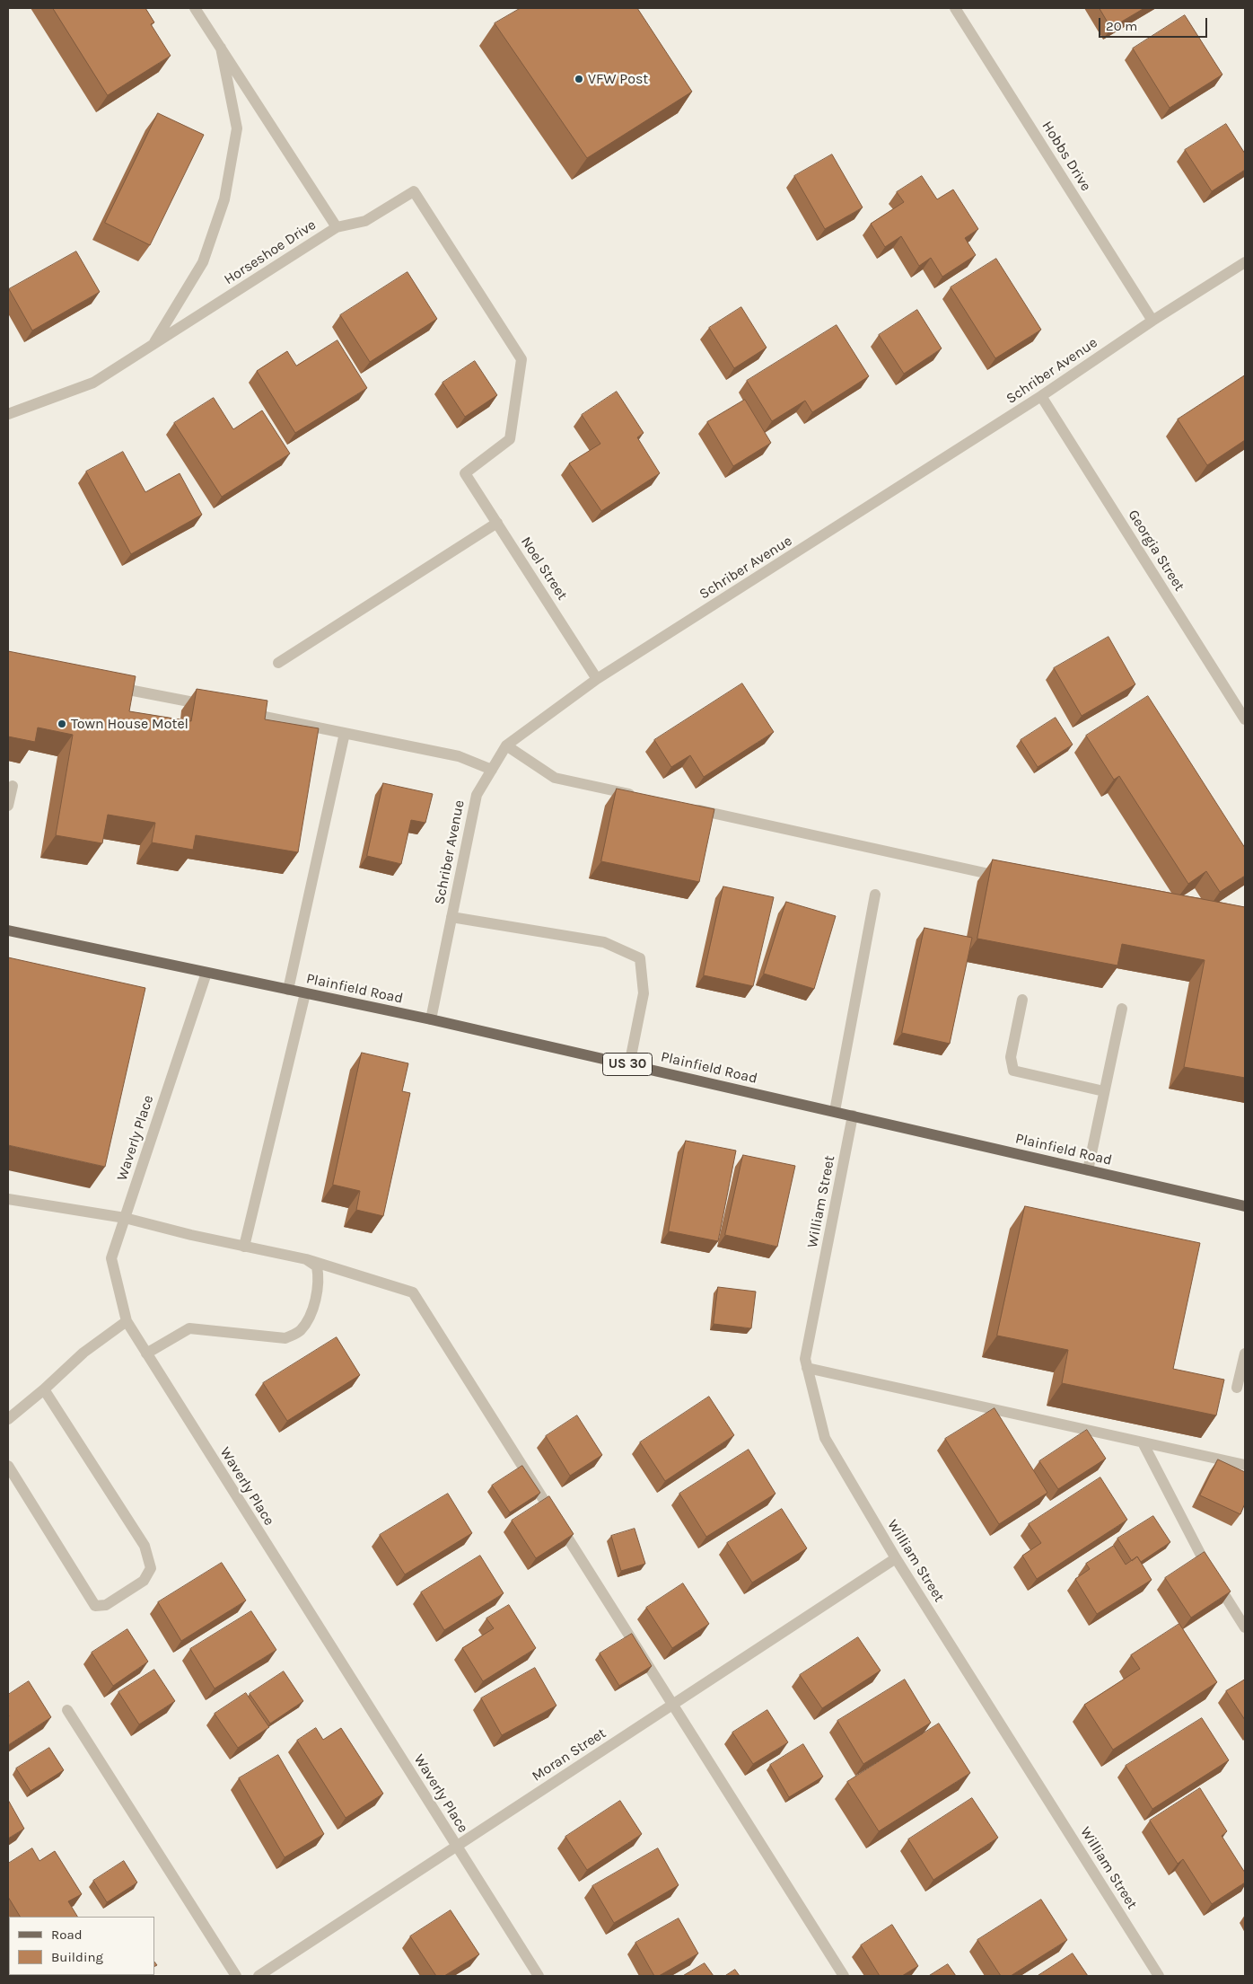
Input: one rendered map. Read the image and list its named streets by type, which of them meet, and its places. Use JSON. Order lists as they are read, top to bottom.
{
  "streets": {
    "main road": ["Plainfield Road", "US 30"],
    "street": [
      "Hobbs Drive",
      "Horseshoe Drive",
      "Schriber Avenue",
      "Georgia Street",
      "Noel Street",
      "Waverly Place",
      "William Street",
      "Moran Street"
    ]
  },
  "crossings": [
    ["Hobbs Drive", "Schriber Avenue"],
    ["Horseshoe Drive", "Noel Street"],
    ["Schriber Avenue", "Georgia Street"],
    ["Schriber Avenue", "Noel Street"],
    ["Schriber Avenue", "Plainfield Road"],
    ["Plainfield Road", "Waverly Place"],
    ["Plainfield Road", "William Street"],
    ["Waverly Place", "Moran Street"],
    ["William Street", "Moran Street"]
  ],
  "places": ["VFW Post", "Town House Motel"],
  "legend": ["Road", "Building"],
  "scale_bar": "20 m"
}
